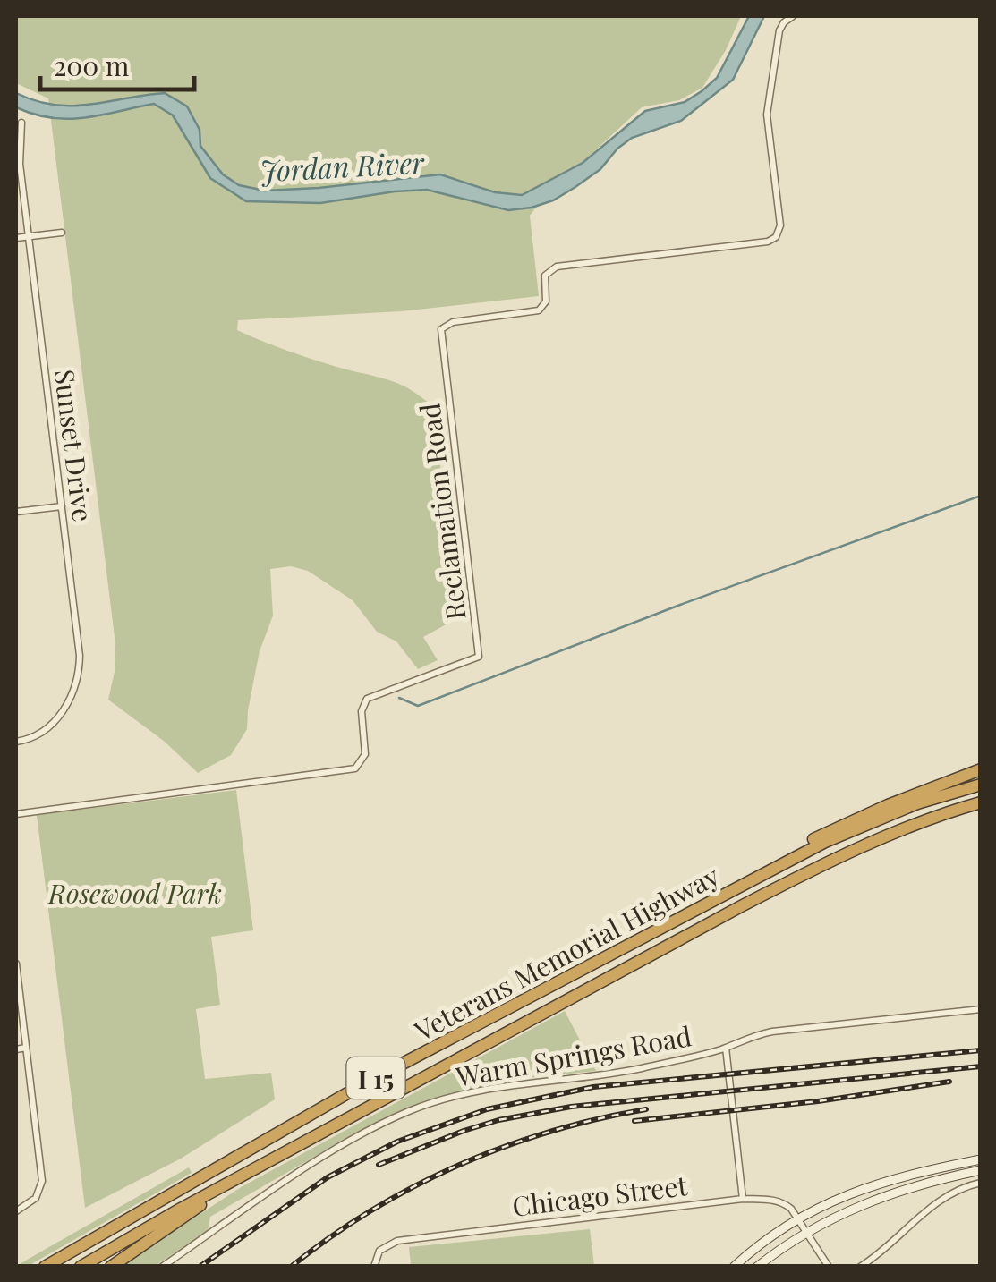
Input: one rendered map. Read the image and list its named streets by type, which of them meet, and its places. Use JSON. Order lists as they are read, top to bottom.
{
  "streets": {
    "highway": ["Veterans Memorial Highway", "I 15"],
    "street": [
      "Sunset Drive",
      "Reclamation Road",
      "Warm Springs Road",
      "Chicago Street"
    ]
  },
  "water": ["Jordan River"],
  "parks": ["Rosewood Park"],
  "scale_bar": "200 m"
}
